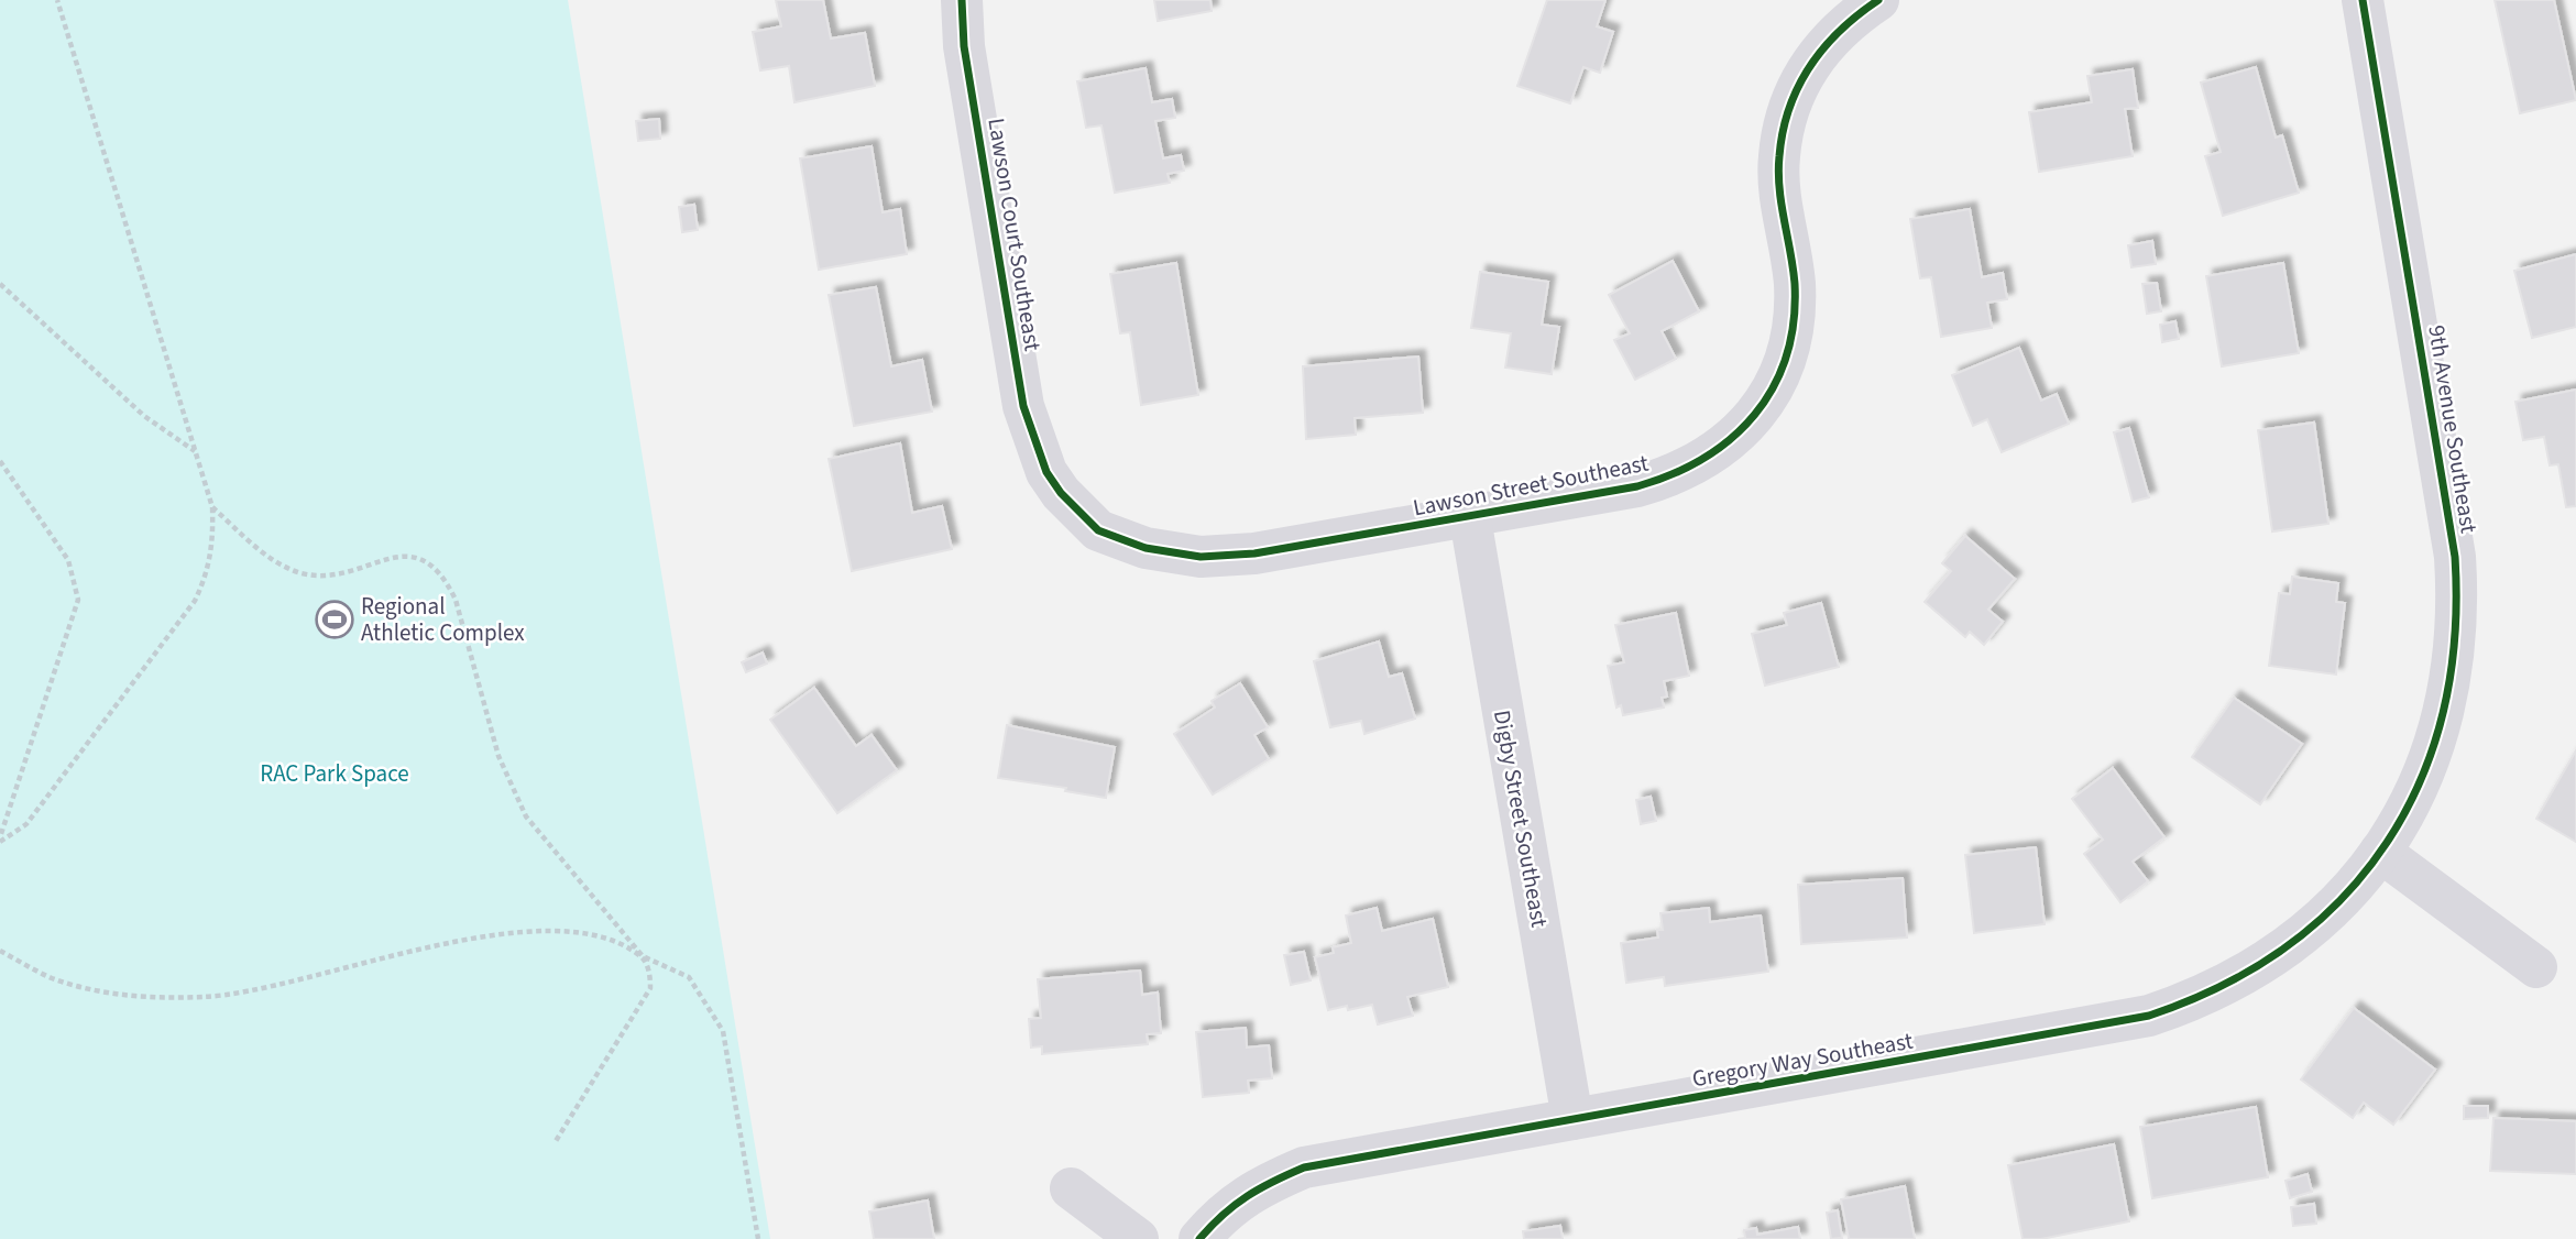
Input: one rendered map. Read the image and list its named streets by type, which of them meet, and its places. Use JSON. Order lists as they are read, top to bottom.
{
  "streets": {
    "street": [
      "Lawson Court Southeast",
      "9th Avenue Southeast",
      "Lawson Street Southeast",
      "Digby Street Southeast",
      "Gregory Way Southeast"
    ]
  },
  "crossings": [
    ["Lawson Court Southeast", "Lawson Street Southeast"],
    ["9th Avenue Southeast", "Gregory Way Southeast"],
    ["Lawson Street Southeast", "Digby Street Southeast"],
    ["Digby Street Southeast", "Gregory Way Southeast"]
  ],
  "parks": ["RAC Park Space"],
  "places": {
    "sports": ["Regional Athletic Complex"]
  }
}
